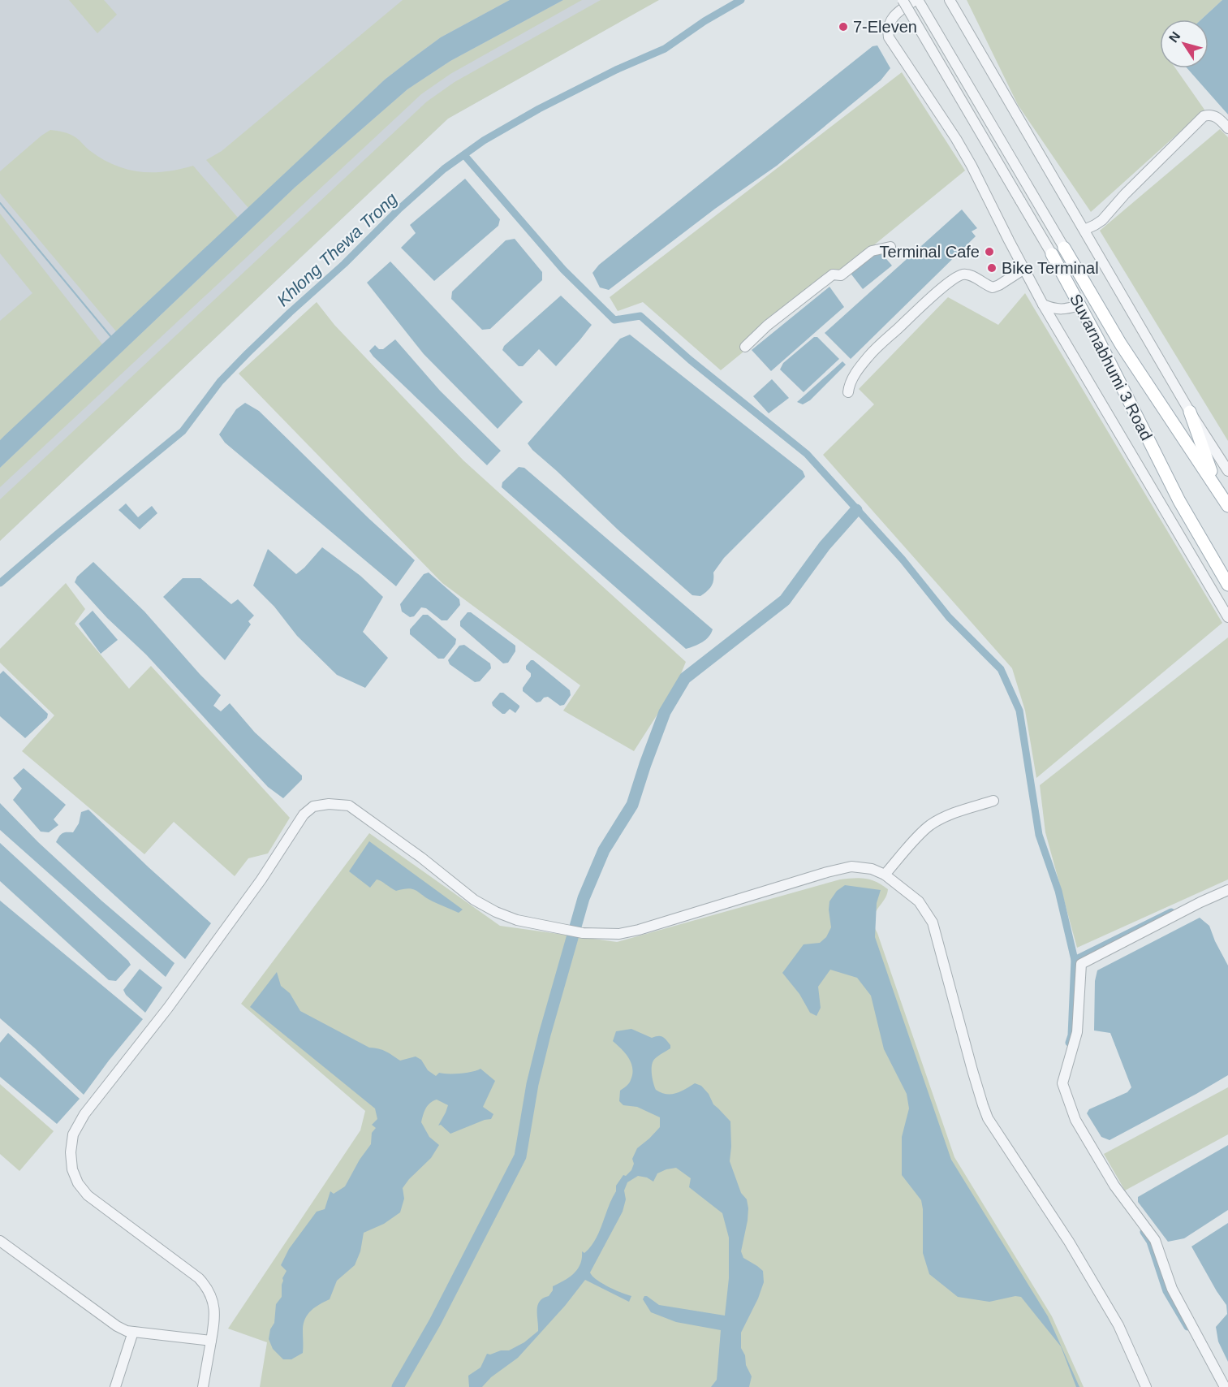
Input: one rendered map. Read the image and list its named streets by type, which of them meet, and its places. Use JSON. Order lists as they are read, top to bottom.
{
  "streets": {
    "main road": ["Suvarnabhumi 3 Road"]
  },
  "water": ["Khlong Thewa Trong"],
  "places": ["7-Eleven", "Terminal Cafe", "Bike Terminal"],
  "north": "top left"
}
